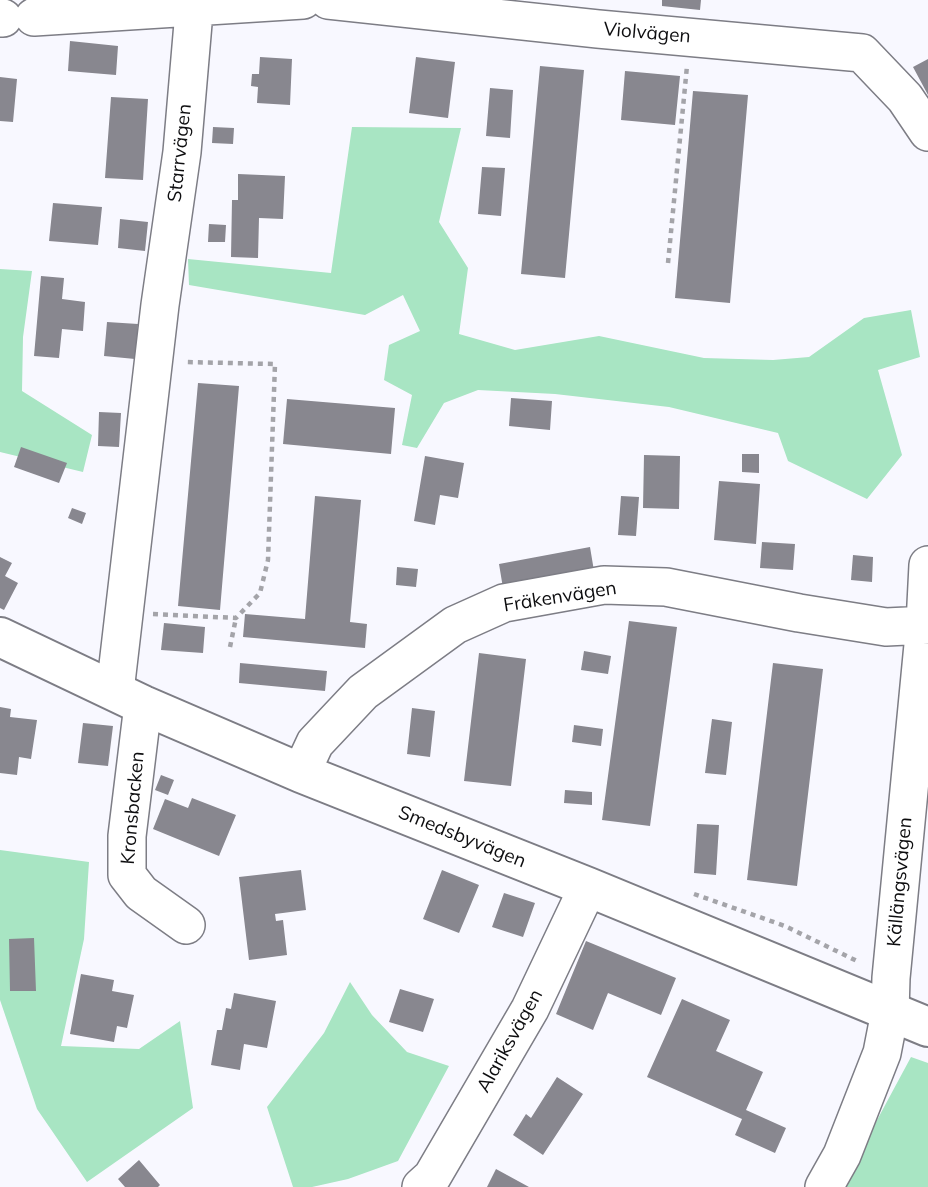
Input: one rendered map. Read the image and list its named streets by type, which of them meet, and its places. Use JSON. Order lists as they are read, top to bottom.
{
  "streets": {
    "main road": ["Smedsbyvägen"],
    "street": [
      "Violvägen",
      "Starrvägen",
      "Fräkenvägen",
      "Kronsbacken",
      "Källängsvägen",
      "Alariksvägen"
    ]
  },
  "crossings": [
    ["Starrvägen", "Kronsbacken"],
    ["Starrvägen", "Smedsbyvägen"],
    ["Fräkenvägen", "Smedsbyvägen"],
    ["Fräkenvägen", "Källängsvägen"],
    ["Kronsbacken", "Smedsbyvägen"],
    ["Smedsbyvägen", "Källängsvägen"],
    ["Smedsbyvägen", "Alariksvägen"]
  ]
}
